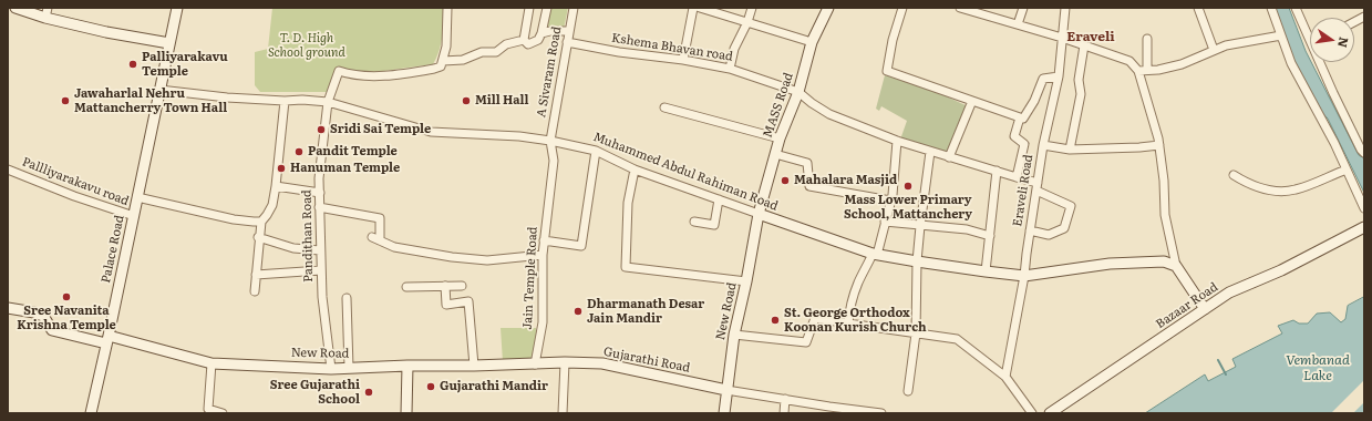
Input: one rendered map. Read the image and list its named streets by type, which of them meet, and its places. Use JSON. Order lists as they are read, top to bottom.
{
  "streets": {
    "street": [
      "Kshema Bhavan road",
      "A Sivaram Road",
      "MASS Road",
      "Muhammed Abdul Rahiman Road",
      "Pallliyarakavu road",
      "Eraveli Road",
      "Pandithan Road",
      "Palace Road",
      "Jain Temple Road",
      "Bazaar Road",
      "New Road",
      "Gujarathi Road"
    ]
  },
  "crossings": [
    ["Kshema Bhavan road", "A Sivaram Road"],
    ["Kshema Bhavan road", "MASS Road"],
    ["A Sivaram Road", "Muhammed Abdul Rahiman Road"],
    ["A Sivaram Road", "Jain Temple Road"],
    ["MASS Road", "Muhammed Abdul Rahiman Road"],
    ["MASS Road", "New Road"],
    ["Muhammed Abdul Rahiman Road", "Eraveli Road"],
    ["Muhammed Abdul Rahiman Road", "Pandithan Road"],
    ["Muhammed Abdul Rahiman Road", "Palace Road"],
    ["Muhammed Abdul Rahiman Road", "Jain Temple Road"],
    ["Muhammed Abdul Rahiman Road", "New Road"],
    ["Pallliyarakavu road", "Palace Road"],
    ["Pandithan Road", "New Road"],
    ["Palace Road", "New Road"],
    ["Jain Temple Road", "New Road"],
    ["Jain Temple Road", "Gujarathi Road"],
    ["New Road", "Gujarathi Road"]
  ],
  "districts": ["Eraveli"],
  "water": ["Vembanad Lake"],
  "parks": ["T. D. High School ground"],
  "places": [
    "Palliyarakavu Temple",
    "Jawaharlal Nehru Mattancherry Town Hall",
    "Mill Hall",
    "Sridi Sai Temple",
    "Pandit Temple",
    "Hanuman Temple",
    "Mahalara Masjid",
    "Mass Lower Primary School, Mattanchery",
    "Sree Navanita Krishna Temple",
    "Dharmanath Desar Jain Mandir",
    "St. George Orthodox Koonan Kurish Church",
    "Gujarathi Mandir",
    "Sree Gujarathi School"
  ],
  "north": "right"
}
